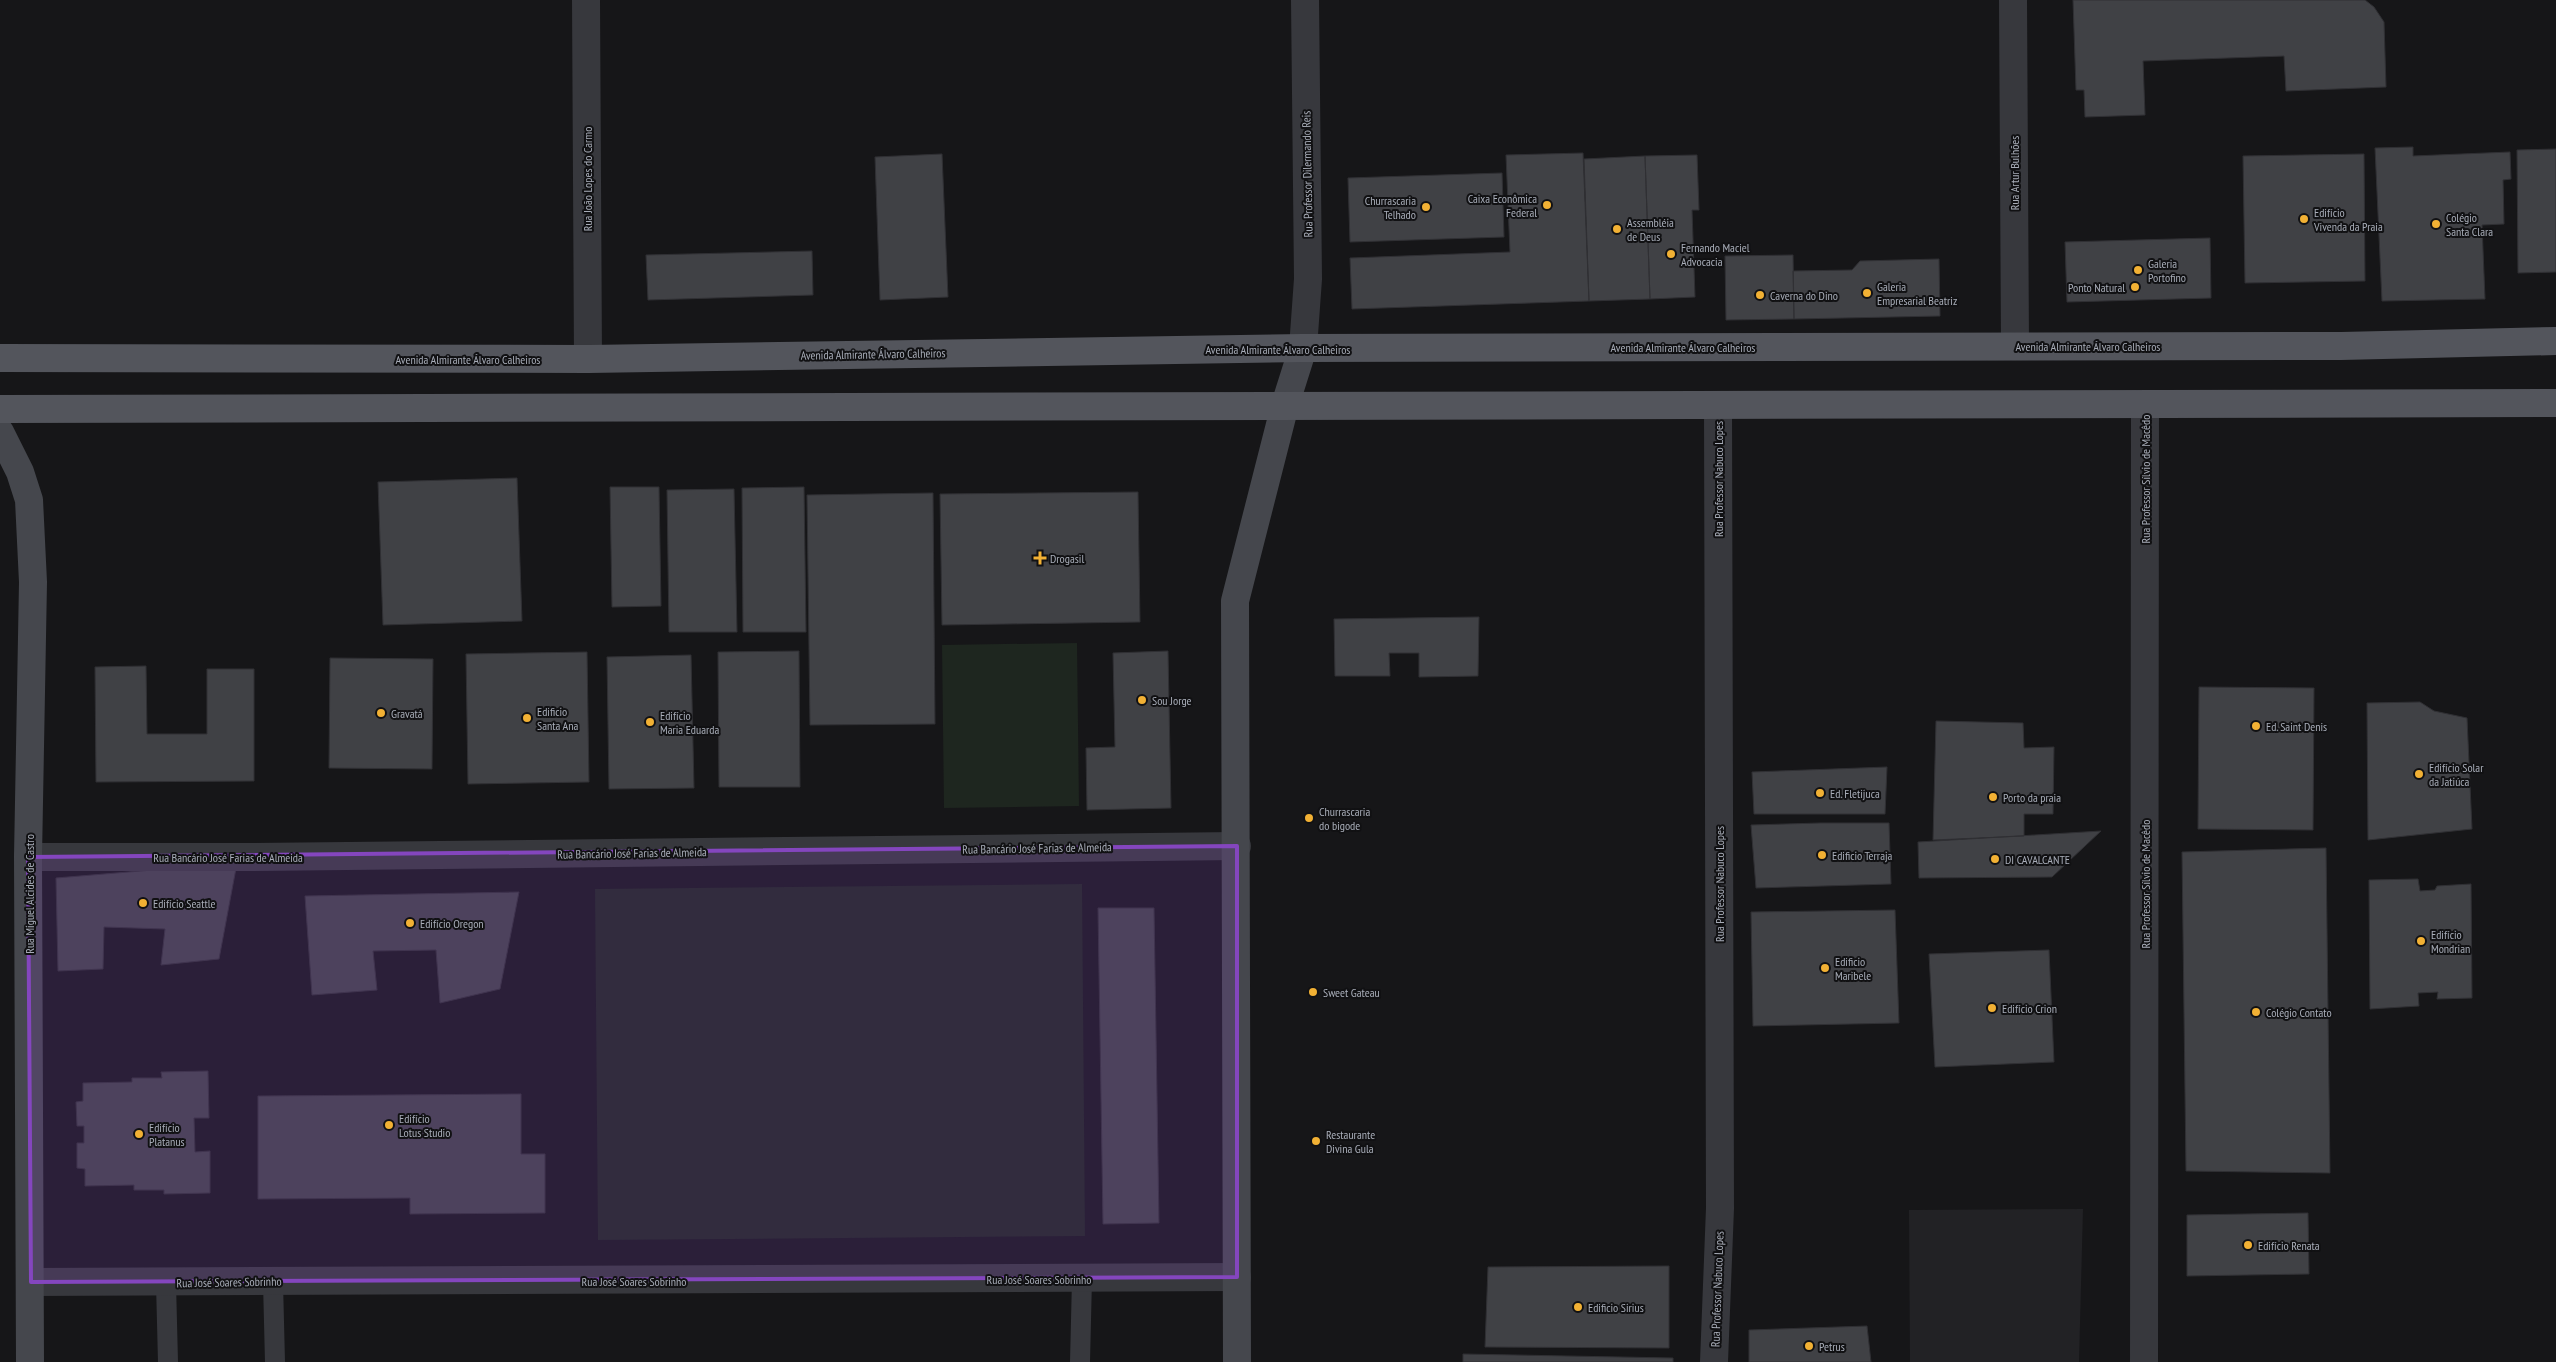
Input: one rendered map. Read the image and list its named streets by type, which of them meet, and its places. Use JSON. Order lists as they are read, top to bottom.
{
  "streets": {
    "main road": ["Avenida Almirante Álvaro Calheiros"],
    "street": [
      "Rua Artur Bulhões",
      "Rua Professor Dilermando Reis",
      "Rua João Lopes do Carmo",
      "Rua Professor Nabuco Lopes",
      "Rua Professor Sílvio de Macêdo",
      "Rua Bancário José Farias de Almeida",
      "Rua Miguel Alcides de Castro",
      "Rua José Soares Sobrinho"
    ]
  },
  "crossings": [
    ["Rua Artur Bulhões", "Avenida Almirante Álvaro Calheiros"],
    ["Rua Professor Dilermando Reis", "Avenida Almirante Álvaro Calheiros"],
    ["Rua João Lopes do Carmo", "Avenida Almirante Álvaro Calheiros"],
    ["Rua Bancário José Farias de Almeida", "Rua Miguel Alcides de Castro"],
    ["Rua Miguel Alcides de Castro", "Rua José Soares Sobrinho"]
  ],
  "places": {
    "other": [
      "Caixa Econômica Federal",
      "Churrascaria Telhado",
      "Edifício Vivenda da Praia",
      "Colégio Santa Clara",
      "Assembléia de Deus",
      "Fernando Maciel Advocacia",
      "Galeria Portofino",
      "Ponto Natural",
      "Galeria Empresarial Beatriz",
      "Caverna do Dino",
      "Sou Jorge",
      "Gravatá",
      "Edificio Santa Ana",
      "Edifício Maria Eduarda",
      "Ed. Saint Denis",
      "Edifício Solar da Jatiúca",
      "Ed. Fletijuca",
      "Porto da praia",
      "Churrascaria do bigode",
      "Edificio Terraja",
      "DI CAVALCANTE",
      "Edifício Seattle",
      "Edifício Oregon",
      "Edifício Mondrian",
      "Edificio Maribele",
      "Sweet Gateau",
      "Edifício Crion",
      "Colégio Contato",
      "Edifício Lotus Studio",
      "Edifício Platanus",
      "Restaurante Divina Gula",
      "Edifício Renata",
      "Edificio Sirius",
      "Petrus"
    ],
    "health": ["Drogasil"]
  }
}
